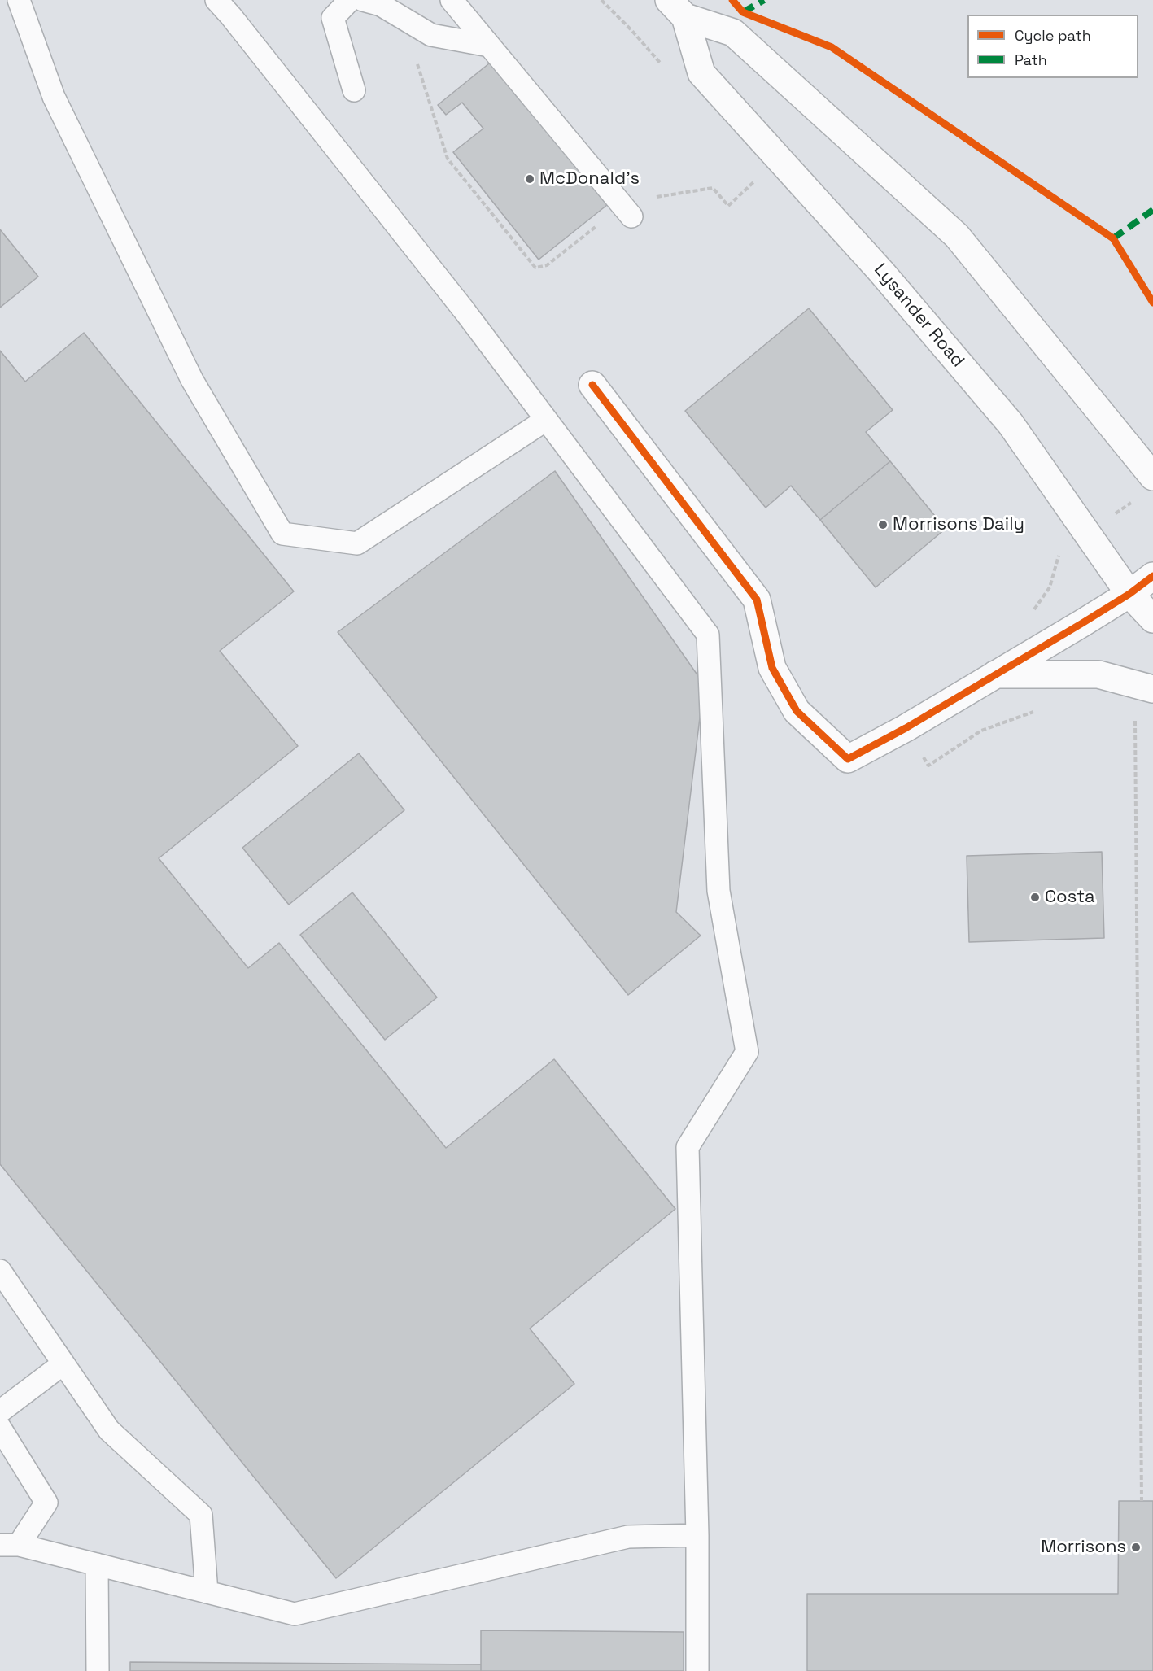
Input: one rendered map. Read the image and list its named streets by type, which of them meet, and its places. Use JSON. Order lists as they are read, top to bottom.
{
  "streets": {
    "main road": ["Lysander Road"]
  },
  "places": [
    "McDonald's",
    "Morrisons Daily",
    "Costa",
    "Morrisons"
  ],
  "legend": ["Cycle path", "Path"]
}
